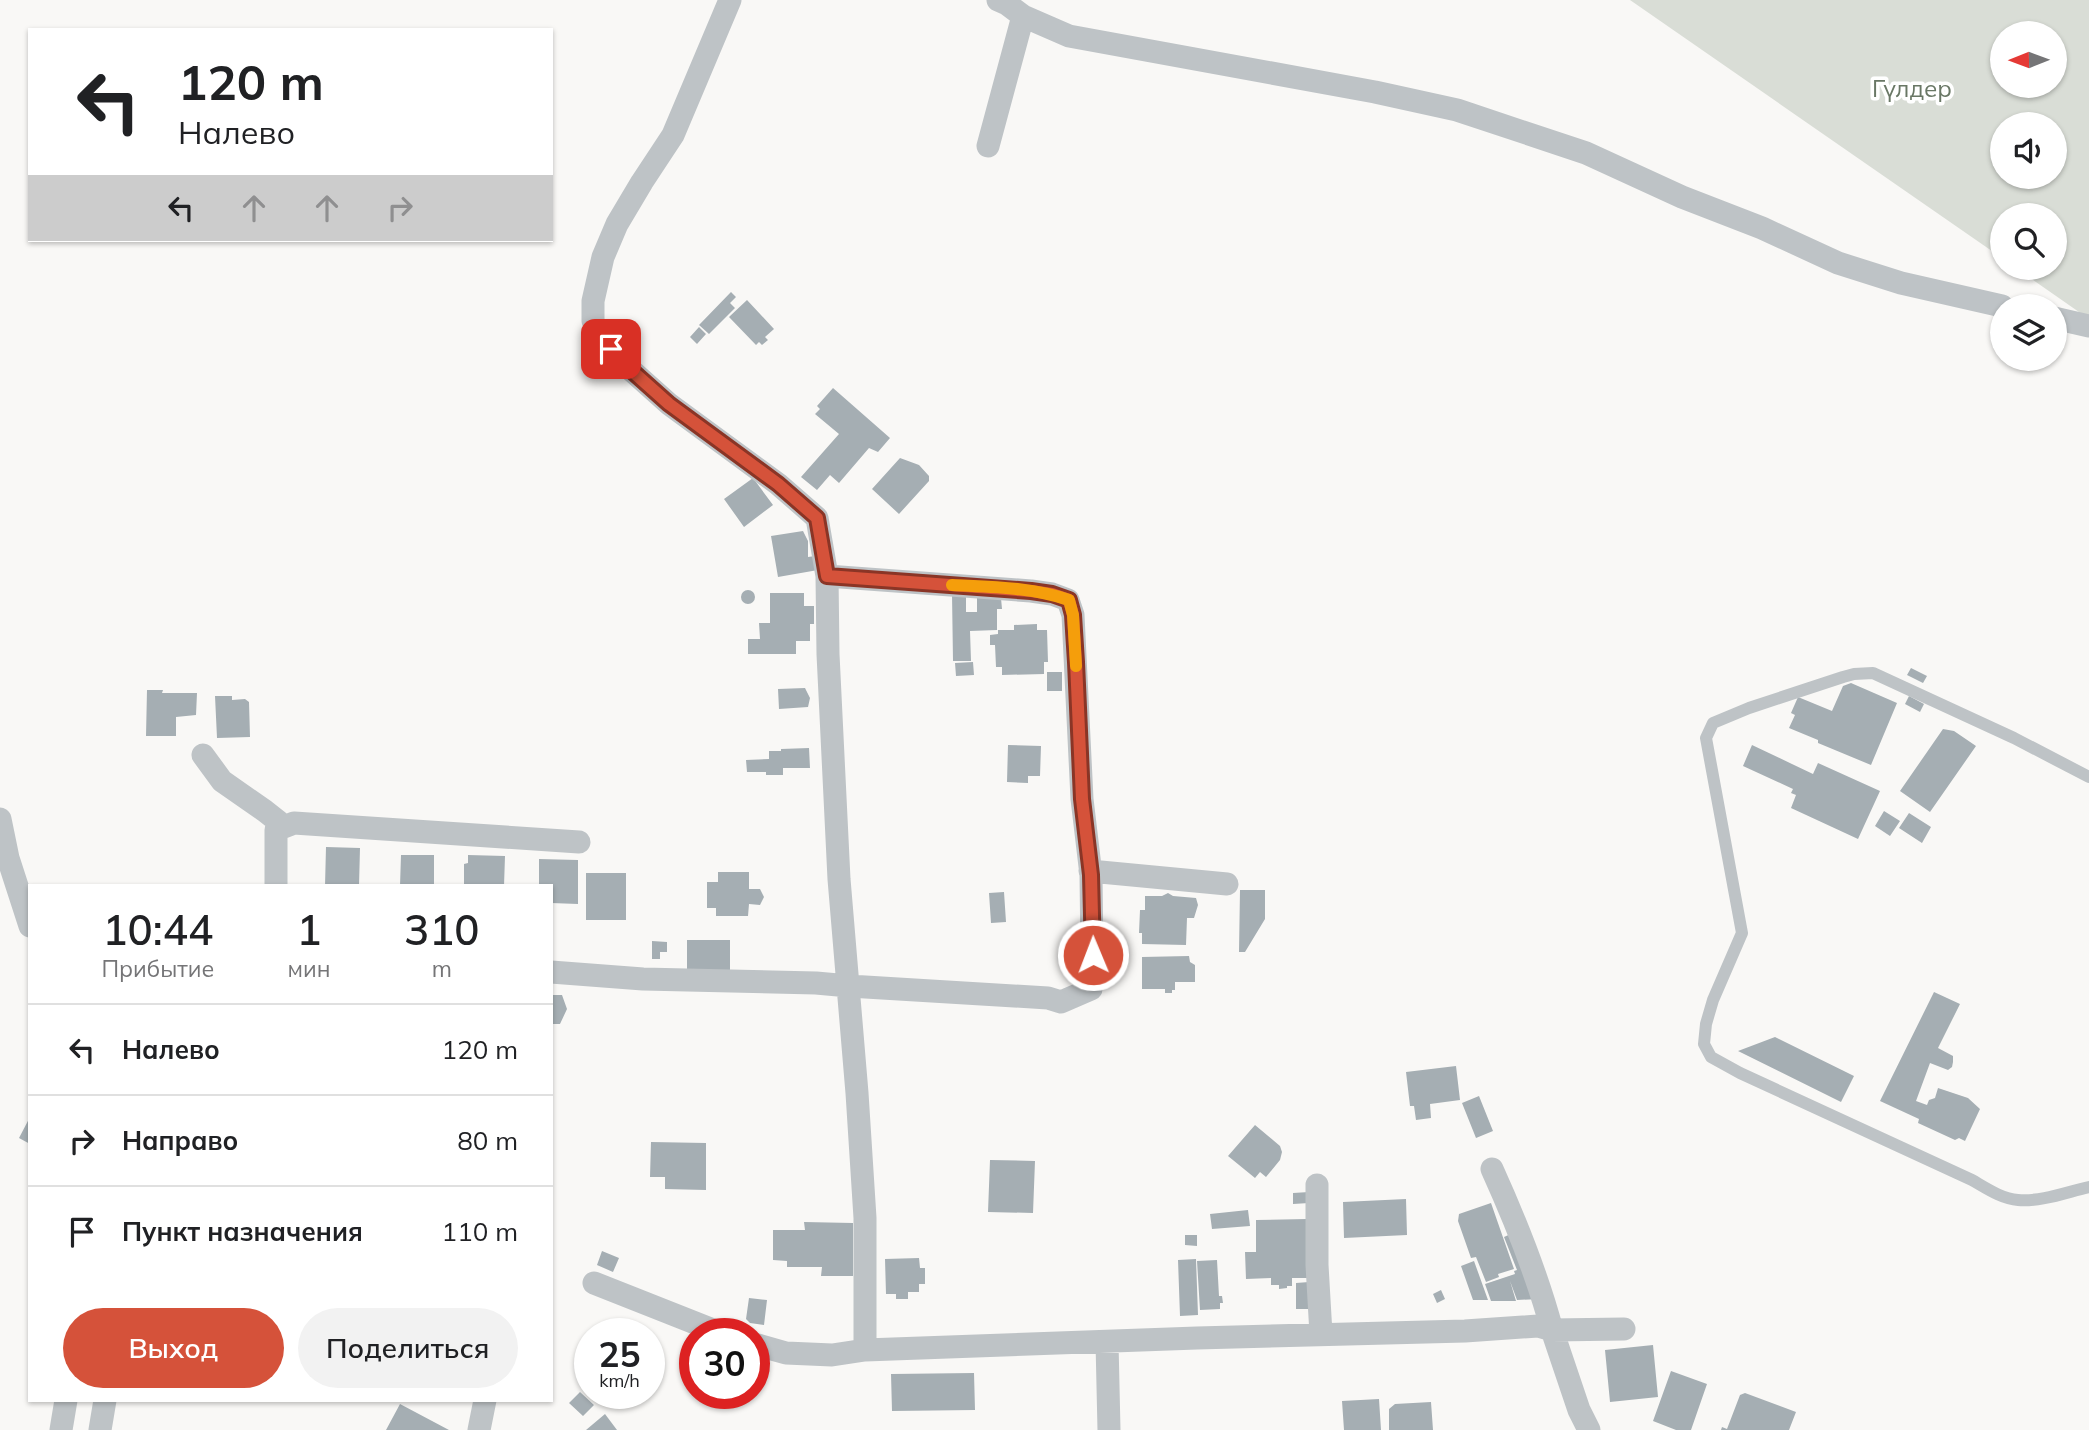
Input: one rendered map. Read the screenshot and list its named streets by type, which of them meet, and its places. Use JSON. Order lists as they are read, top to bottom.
{
  "parks": ["Гүлдер"],
  "north": "left",
  "page": {
    "turn": ["120 m", "Налево"],
    "eta": [
      "10:44",
      "Прибытие",
      "1",
      "мин",
      "310",
      "m"
    ],
    "list": [
      {
        "name": "Налево",
        "value": "120 m"
      },
      {
        "name": "Направо",
        "value": "80 m"
      },
      {
        "name": "Пункт назначения",
        "value": "110 m"
      }
    ],
    "buttons": ["Выход", "Поделиться"],
    "speed": "25 km/h",
    "limit": "30"
  }
}
